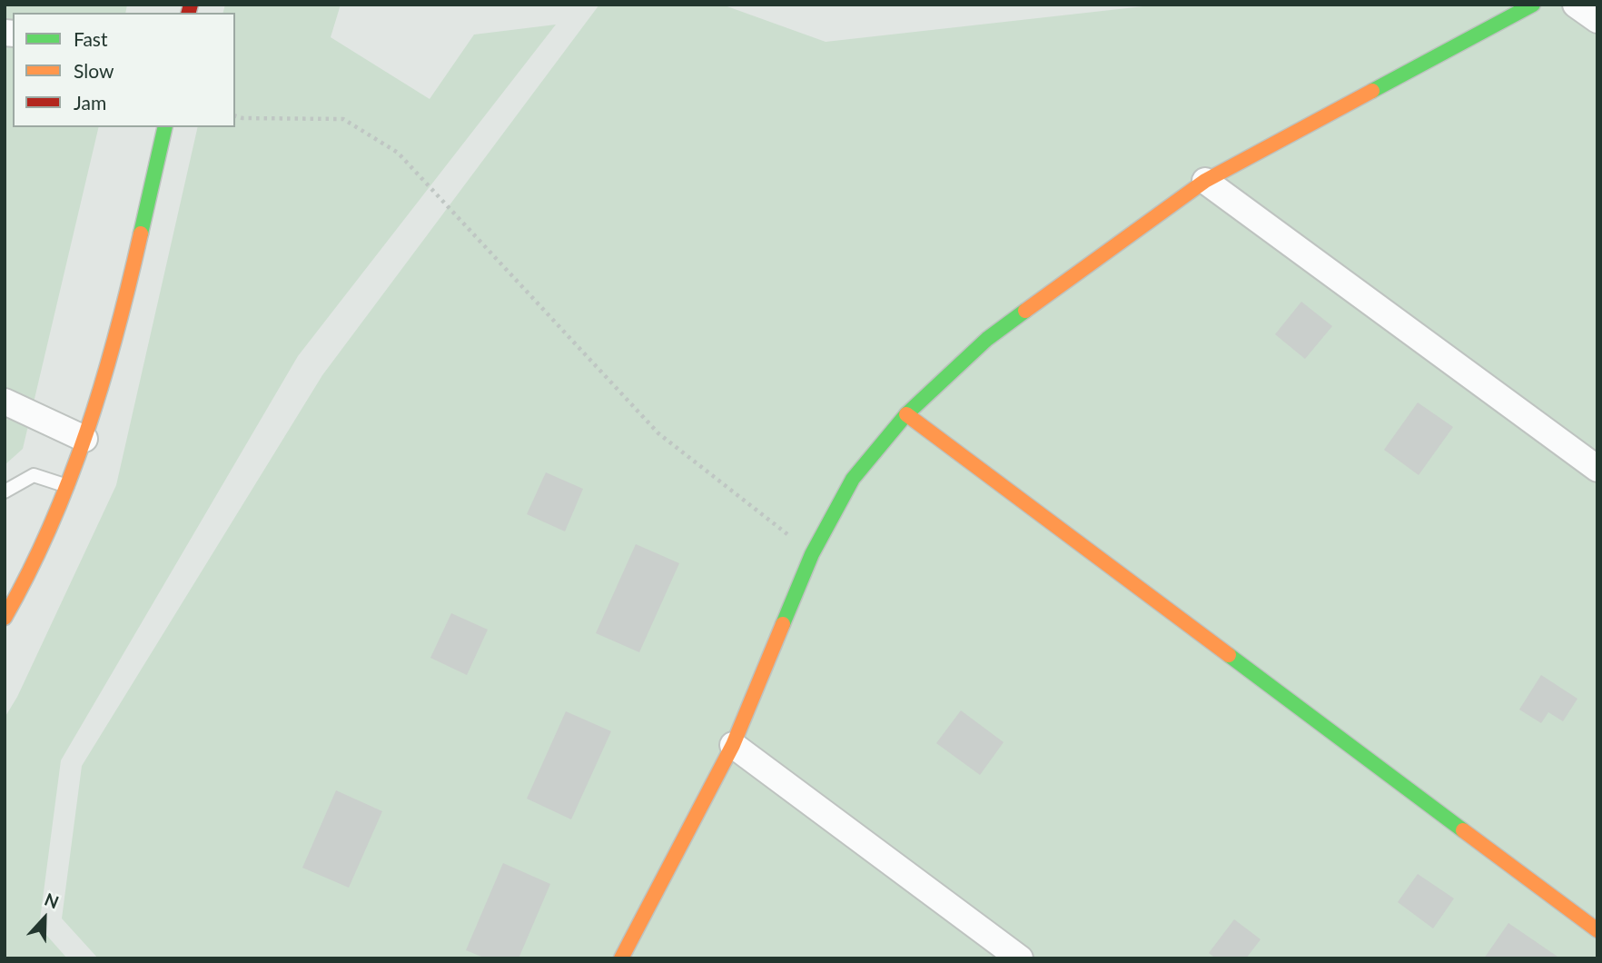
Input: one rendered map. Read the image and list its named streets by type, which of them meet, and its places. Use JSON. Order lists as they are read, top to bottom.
{
  "legend": ["Fast", "Slow", "Jam"],
  "north": "top"
}
